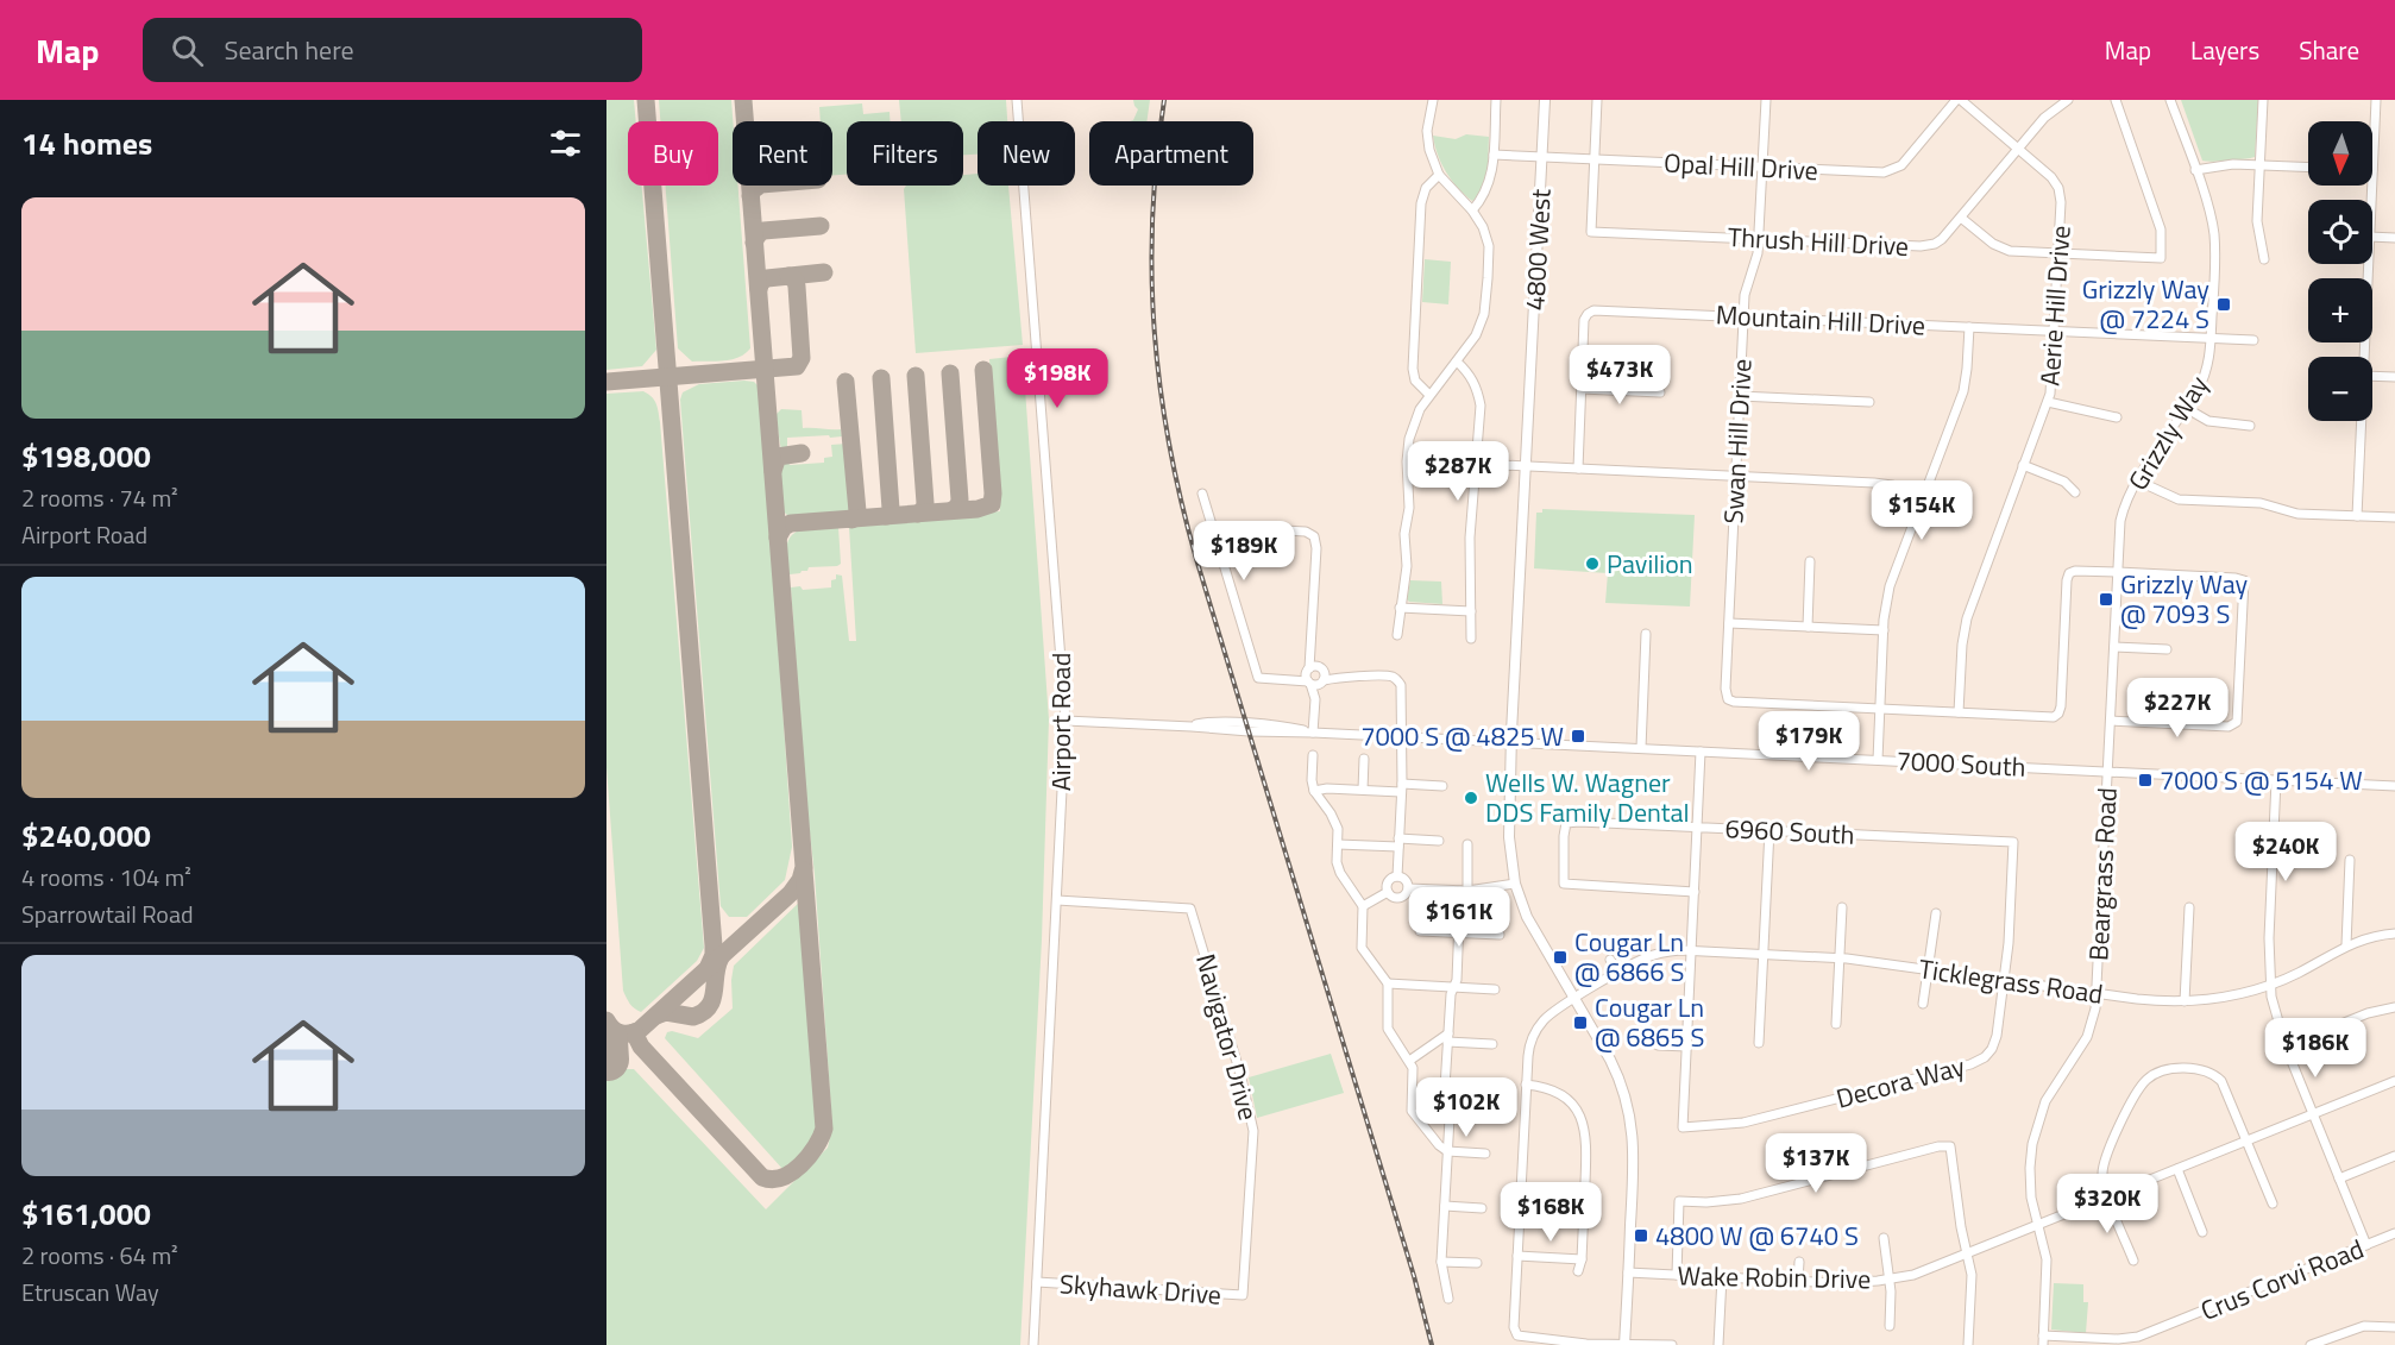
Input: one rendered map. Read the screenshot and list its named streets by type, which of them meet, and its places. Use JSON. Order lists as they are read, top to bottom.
{
  "streets": {
    "main road": ["4800 West"],
    "street": [
      "Opal Hill Drive",
      "Thrush Hill Drive",
      "Aerie Hill Drive",
      "Mountain Hill Drive",
      "Grizzly Way",
      "Swan Hill Drive",
      "Airport Road",
      "7000 South",
      "6960 South",
      "Beargrass Road",
      "Ticklegrass Road",
      "Navigator Drive",
      "Decora Way",
      "Wake Robin Drive",
      "Crus Corvi Road",
      "Skyhawk Drive"
    ]
  },
  "crossings": [
    ["Opal Hill Drive", "Thrush Hill Drive"],
    ["Opal Hill Drive", "4800 West"],
    ["Opal Hill Drive", "Aerie Hill Drive"],
    ["Opal Hill Drive", "Swan Hill Drive"],
    ["Thrush Hill Drive", "Aerie Hill Drive"],
    ["Thrush Hill Drive", "Swan Hill Drive"],
    ["4800 West", "7000 South"],
    ["4800 West", "Ticklegrass Road"],
    ["4800 West", "Wake Robin Drive"],
    ["Aerie Hill Drive", "Mountain Hill Drive"],
    ["Mountain Hill Drive", "Grizzly Way"],
    ["Mountain Hill Drive", "Swan Hill Drive"],
    ["Grizzly Way", "7000 South"],
    ["Grizzly Way", "Beargrass Road"],
    ["Airport Road", "7000 South"],
    ["Airport Road", "Navigator Drive"],
    ["Airport Road", "Skyhawk Drive"],
    ["7000 South", "Beargrass Road"],
    ["6960 South", "Decora Way"],
    ["Beargrass Road", "Ticklegrass Road"],
    ["Beargrass Road", "Wake Robin Drive"],
    ["Beargrass Road", "Crus Corvi Road"],
    ["Ticklegrass Road", "Decora Way"],
    ["Navigator Drive", "Skyhawk Drive"]
  ],
  "places": {
    "transit": [
      "Grizzly Way @ 7224 S",
      "Grizzly Way @ 7093 S",
      "7000 S @ 4825 W",
      "7000 S @ 5154 W",
      "Cougar Ln @ 6866 S",
      "Cougar Ln @ 6865 S",
      "4800 W @ 6740 S"
    ],
    "other": ["Pavilion", "Wells W. Wagner DDS Family Dental"]
  },
  "north": "bottom",
  "page": {
    "header": "Map",
    "search": "Search here",
    "nav": ["Map", "Layers", "Share"],
    "heading": "14 homes",
    "map_buttons": ["+", "−"],
    "chip": [
      "Buy",
      "Rent",
      "Filters",
      "New",
      "Apartment"
    ],
    "list": [
      {
        "name": "$198,000",
        "note": "2 rooms · 74 m² · Airport Road"
      },
      {
        "name": "$240,000",
        "note": "4 rooms · 104 m² · Sparrowtail Road"
      },
      {
        "name": "$161,000",
        "note": "2 rooms · 64 m² · Etruscan Way"
      }
    ],
    "price": [
      "$473K",
      "$198K",
      "$287K",
      "$154K",
      "$189K",
      "$227K",
      "$179K",
      "$240K",
      "$161K",
      "$186K",
      "$102K",
      "$137K",
      "$320K",
      "$168K"
    ]
  }
}
